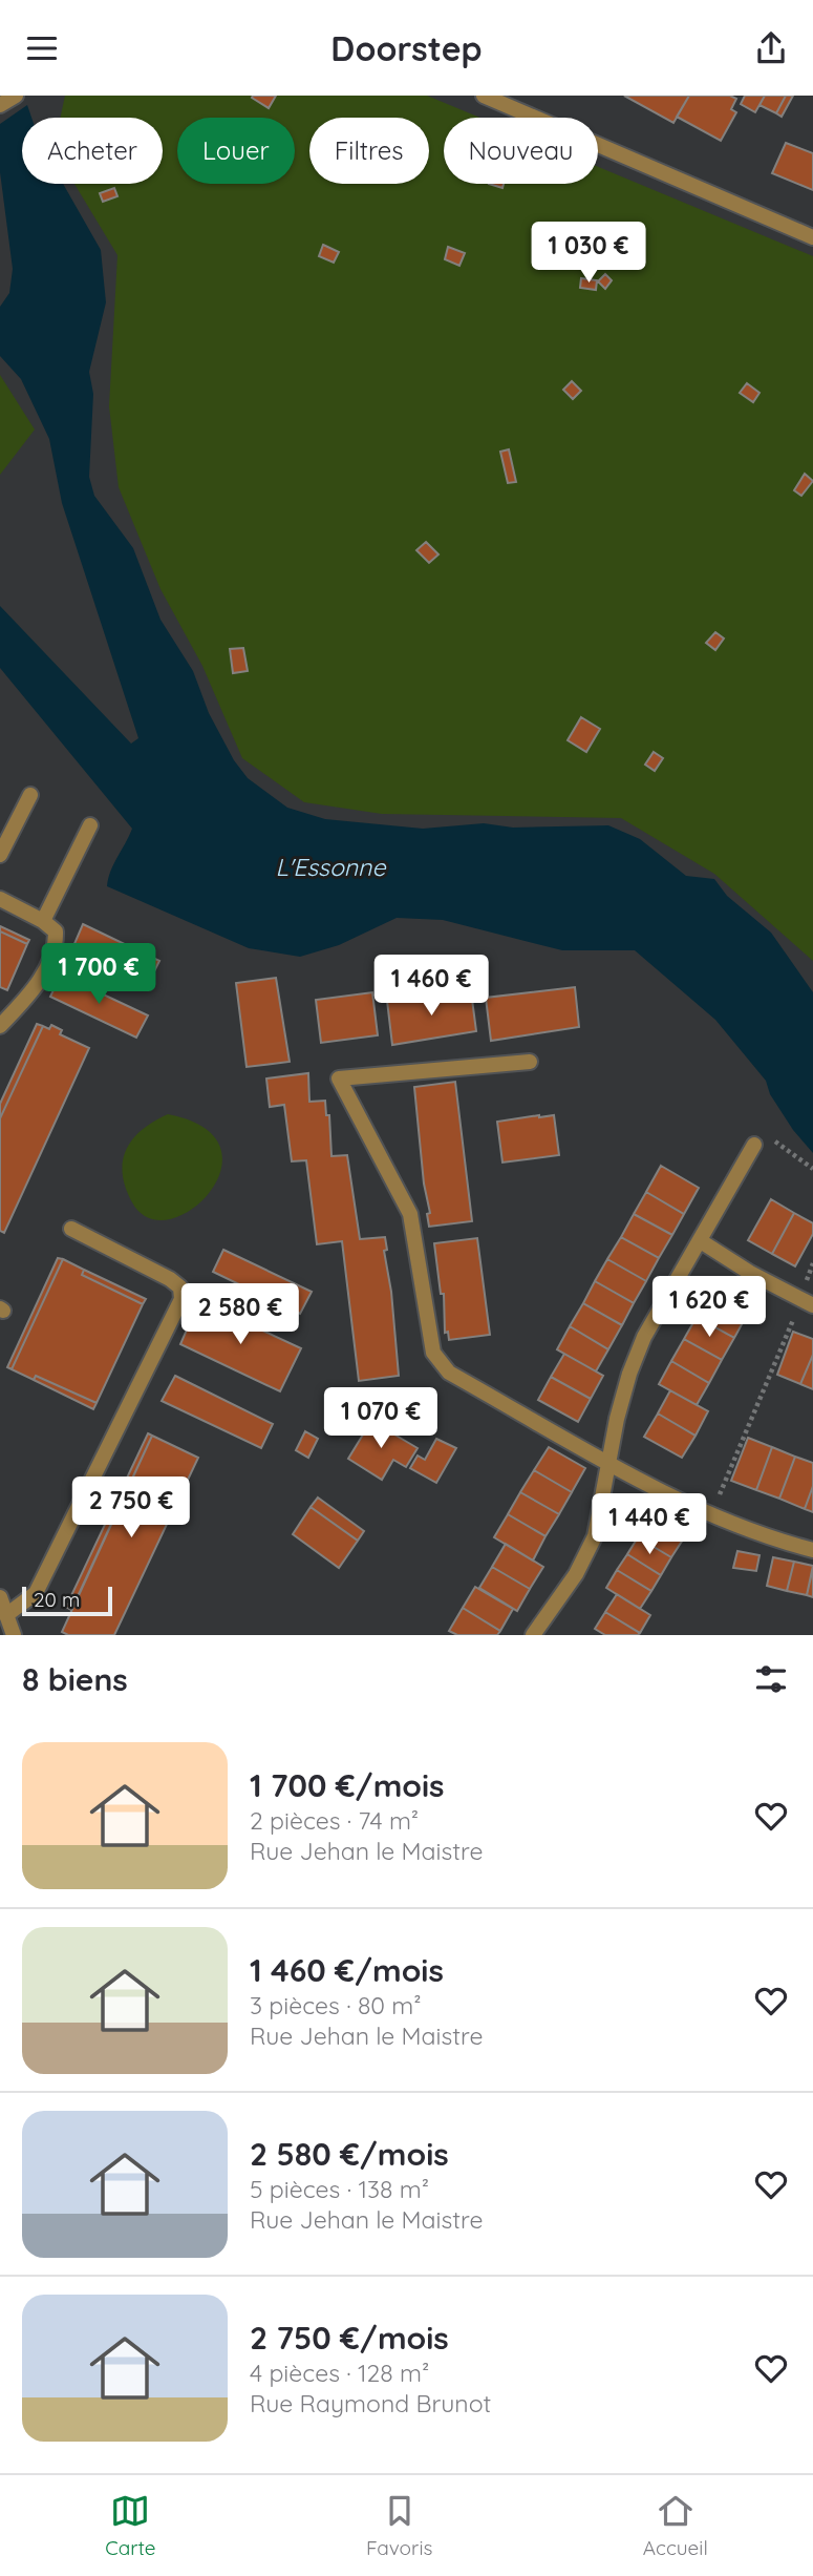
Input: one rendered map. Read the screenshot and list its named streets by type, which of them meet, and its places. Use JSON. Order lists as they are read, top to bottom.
{
  "water": ["L'Essonne"],
  "scale_bar": "20 m",
  "page": {
    "header": "Doorstep",
    "chip": [
      "Acheter",
      "Louer",
      "Filtres",
      "Nouveau"
    ],
    "price": [
      "1 030 €",
      "1 700 €",
      "1 460 €",
      "1 620 €",
      "2 580 €",
      "1 070 €",
      "2 750 €",
      "1 440 €"
    ],
    "scale": "20 m",
    "heading": "8 biens",
    "list": [
      {
        "name": "1 700 €/mois",
        "note": "2 pièces · 74 m² · Rue Jehan le Maistre"
      },
      {
        "name": "1 460 €/mois",
        "note": "3 pièces · 80 m² · Rue Jehan le Maistre"
      },
      {
        "name": "2 580 €/mois",
        "note": "5 pièces · 138 m² · Rue Jehan le Maistre"
      },
      {
        "name": "2 750 €/mois",
        "note": "4 pièces · 128 m² · Rue Raymond Brunot"
      }
    ],
    "tabs": ["Carte", "Favoris", "Accueil"]
  }
}
